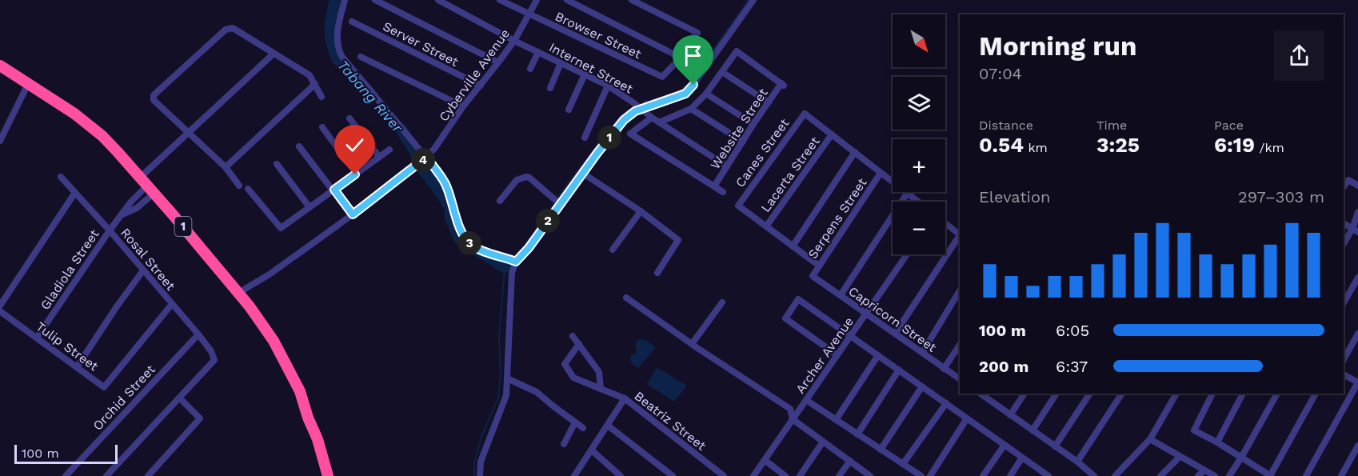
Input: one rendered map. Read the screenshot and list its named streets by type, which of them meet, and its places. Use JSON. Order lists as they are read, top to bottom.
{
  "streets": {
    "highway": ["1"],
    "street": [
      "Browser Street",
      "Server Street",
      "Internet Street",
      "Cyberville Avenue",
      "Website Street",
      "Canes Street",
      "Lacerta Street",
      "Serpens Street",
      "Rosal Street",
      "Gladiola Street",
      "Capricorn Street",
      "Tulip Street",
      "Archer Avenue",
      "Orchid Street",
      "Beatriz Street"
    ]
  },
  "crossings": [
    ["Browser Street", "Cyberville Avenue"],
    ["Server Street", "Cyberville Avenue"],
    ["Internet Street", "Cyberville Avenue"],
    ["Internet Street", "Website Street"],
    ["Cyberville Avenue", "1"],
    ["Canes Street", "Lacerta Street"],
    ["Serpens Street", "Capricorn Street"],
    ["1", "Gladiola Street"],
    ["Rosal Street", "Gladiola Street"],
    ["Rosal Street", "Tulip Street"],
    ["Rosal Street", "Orchid Street"],
    ["Gladiola Street", "Tulip Street"],
    ["Capricorn Street", "Archer Avenue"]
  ],
  "water": ["Tabang River"],
  "scale_bar": "100 m",
  "north": "bottom right",
  "page": {
    "map_buttons": ["+", "−"],
    "heading": ["Morning run", "07:04"],
    "stats": [
      ["Distance", "0.54 km"],
      ["Time", "3:25"],
      ["Pace", "6:19 /km"]
    ],
    "pins": [
      "1",
      "4",
      "2",
      "3"
    ],
    "chart": ["Elevation", "297–303 m"],
    "list": [
      {
        "name": "100 m",
        "note": "6:05"
      },
      {
        "name": "200 m",
        "note": "6:37"
      }
    ],
    "scale": "100 m"
  }
}
